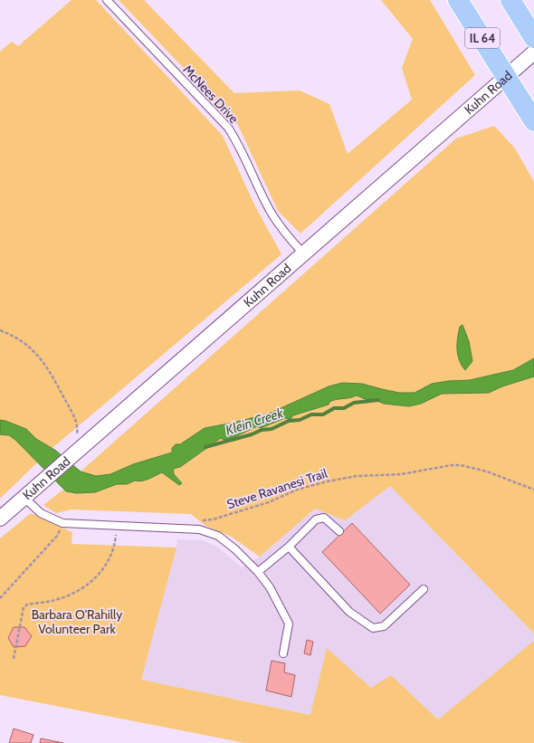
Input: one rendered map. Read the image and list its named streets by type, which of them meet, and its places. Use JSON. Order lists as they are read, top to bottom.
{
  "streets": {
    "main road": ["IL 64"],
    "street": ["Kuhn Road"],
    "lane": ["McNees Drive"],
    "path": ["Steve Ravanesi Trail"]
  },
  "crossings": [
    ["IL 64", "Kuhn Road"],
    ["Kuhn Road", "McNees Drive"]
  ],
  "water": ["Klein Creek"],
  "parks": ["Barbara O'Rahilly Volunteer Park"]
}
